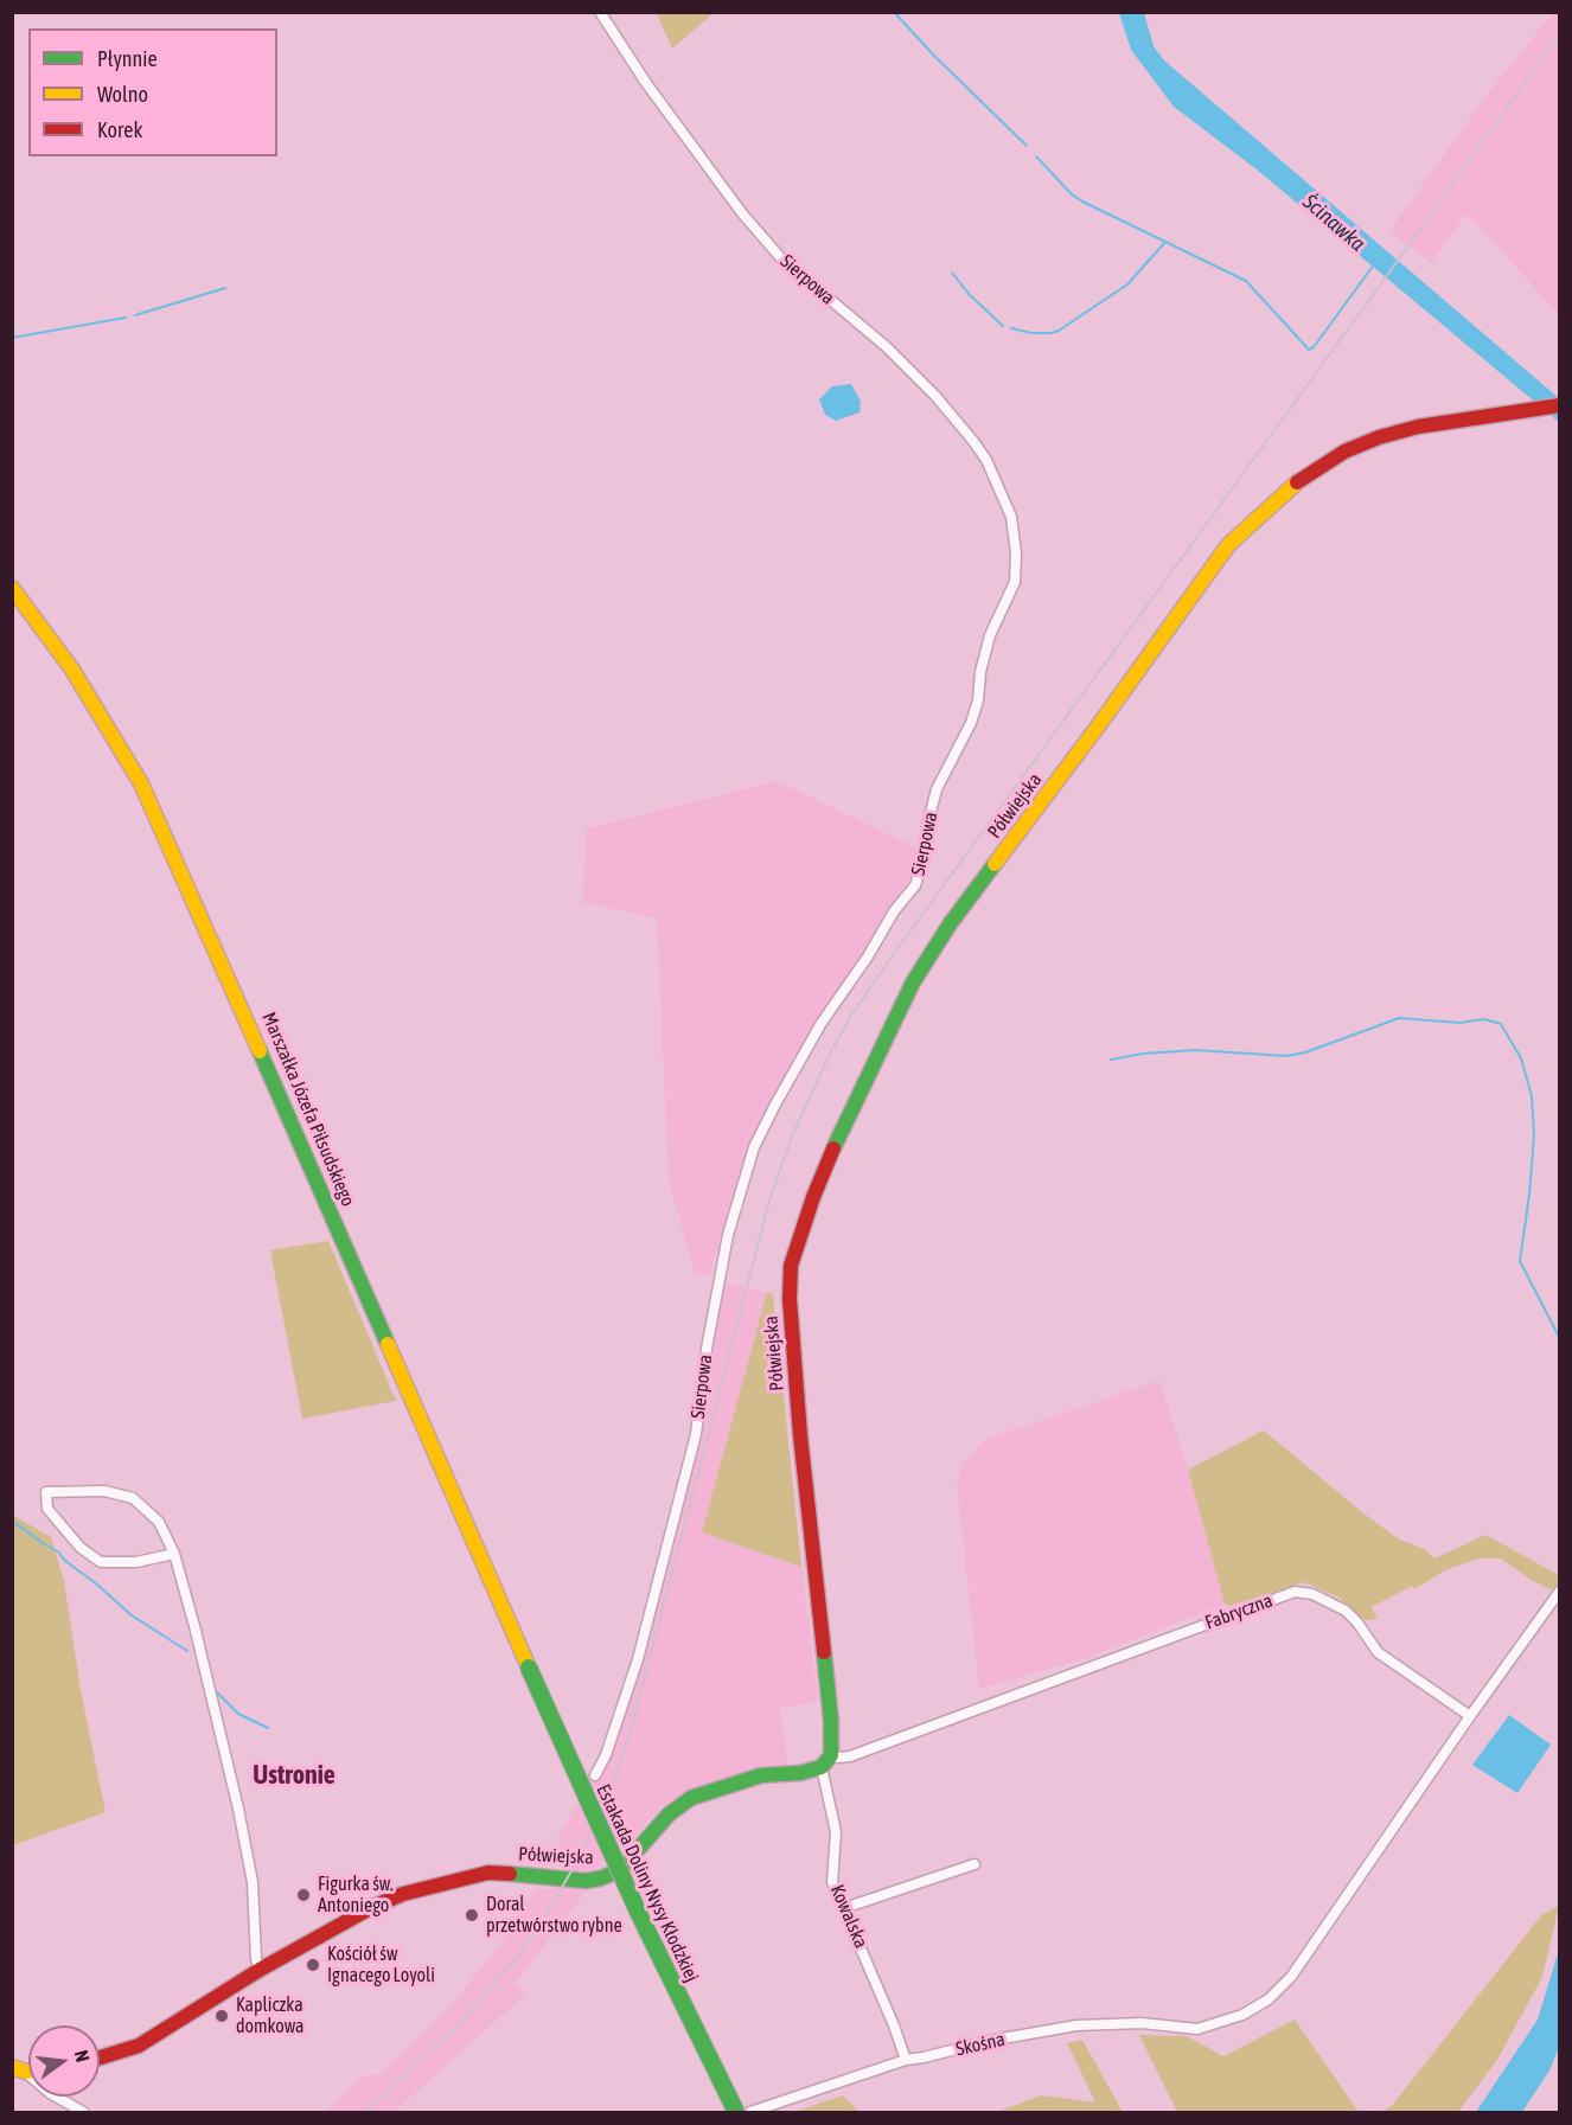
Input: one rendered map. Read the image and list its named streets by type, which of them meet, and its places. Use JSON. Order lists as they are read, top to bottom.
{
  "streets": {
    "main road": ["Półwiejska", "Marszałka Józefa Piłsudskiego", "Estakada Doliny Nysy Kłodzkiej"],
    "street": [
      "Sierpowa",
      "Fabryczna",
      "Kowalska",
      "Skośna"
    ]
  },
  "crossings": [
    ["Półwiejska", "Fabryczna"],
    ["Półwiejska", "Kowalska"],
    ["Marszałka Józefa Piłsudskiego", "Estakada Doliny Nysy Kłodzkiej"],
    ["Fabryczna", "Kowalska"],
    ["Fabryczna", "Skośna"],
    ["Kowalska", "Skośna"]
  ],
  "districts": ["Ustronie"],
  "water": ["Ścinawka"],
  "places": [
    "Figurka św. Antoniego",
    "Doral przetwórstwo rybne",
    "Kościół św Ignacego Loyoli",
    "Kapliczka domkowa"
  ],
  "legend": ["Płynnie", "Wolno", "Korek"],
  "north": "right"
}
